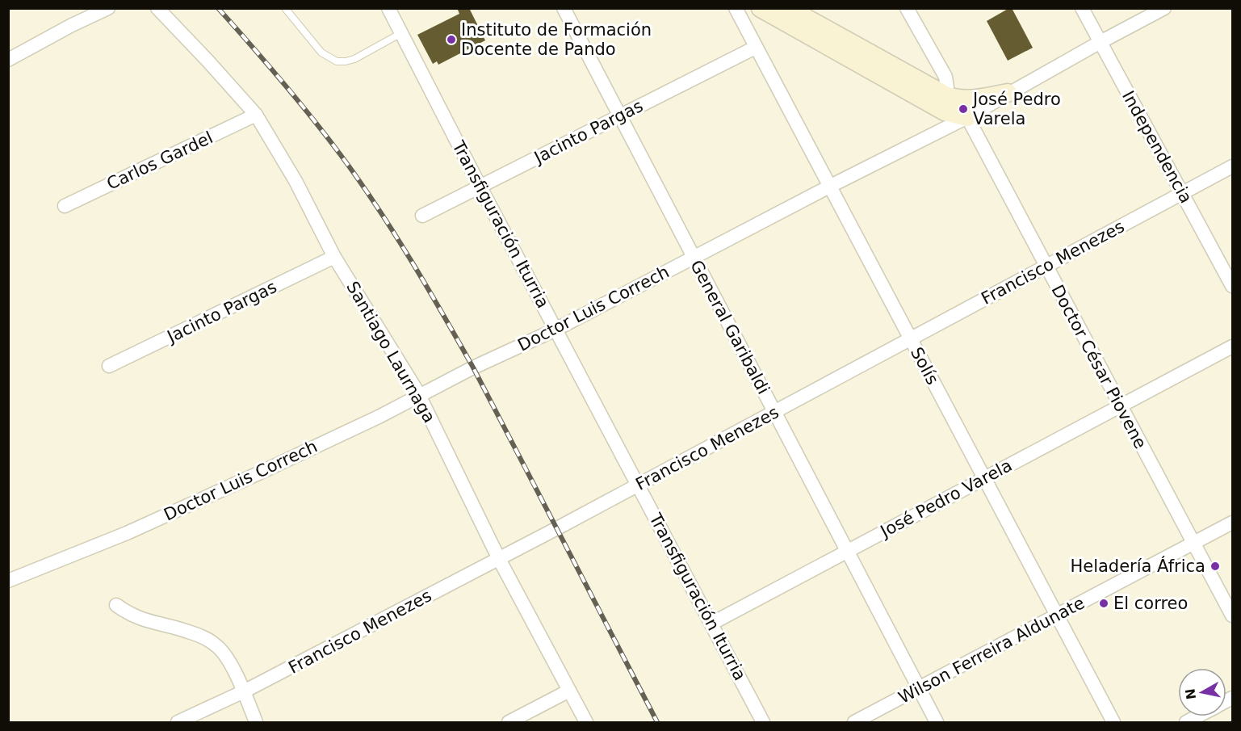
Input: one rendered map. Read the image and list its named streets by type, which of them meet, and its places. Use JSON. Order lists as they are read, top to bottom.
{
  "streets": {
    "street": [
      "Jacinto Pargas",
      "Independencia",
      "Carlos Gardel",
      "Transfiguración Iturria",
      "Francisco Menezes",
      "Doctor Luis Correch",
      "General Garibaldi",
      "Santiago Laurnaga",
      "Solís",
      "Doctor César Piovene",
      "José Pedro Varela",
      "Wilson Ferreira Aldunate"
    ]
  },
  "crossings": [
    ["Jacinto Pargas", "Transfiguración Iturria"],
    ["Jacinto Pargas", "General Garibaldi"],
    ["Jacinto Pargas", "Santiago Laurnaga"],
    ["Jacinto Pargas", "Solís"],
    ["Independencia", "Francisco Menezes"],
    ["Independencia", "Doctor Luis Correch"],
    ["Carlos Gardel", "Santiago Laurnaga"],
    ["Transfiguración Iturria", "Francisco Menezes"],
    ["Transfiguración Iturria", "Doctor Luis Correch"],
    ["Transfiguración Iturria", "José Pedro Varela"],
    ["Francisco Menezes", "General Garibaldi"],
    ["Francisco Menezes", "Santiago Laurnaga"],
    ["Francisco Menezes", "Solís"],
    ["Francisco Menezes", "Doctor César Piovene"],
    ["Doctor Luis Correch", "General Garibaldi"],
    ["Doctor Luis Correch", "Santiago Laurnaga"],
    ["Doctor Luis Correch", "Solís"],
    ["Doctor Luis Correch", "Doctor César Piovene"],
    ["General Garibaldi", "José Pedro Varela"],
    ["General Garibaldi", "Wilson Ferreira Aldunate"],
    ["Solís", "José Pedro Varela"],
    ["Solís", "Wilson Ferreira Aldunate"],
    ["Doctor César Piovene", "José Pedro Varela"],
    ["Doctor César Piovene", "Wilson Ferreira Aldunate"]
  ],
  "places": [
    "Instituto de Formación Docente de Pando",
    "José Pedro Varela",
    "Heladería África",
    "El correo"
  ],
  "north": "left"
}
